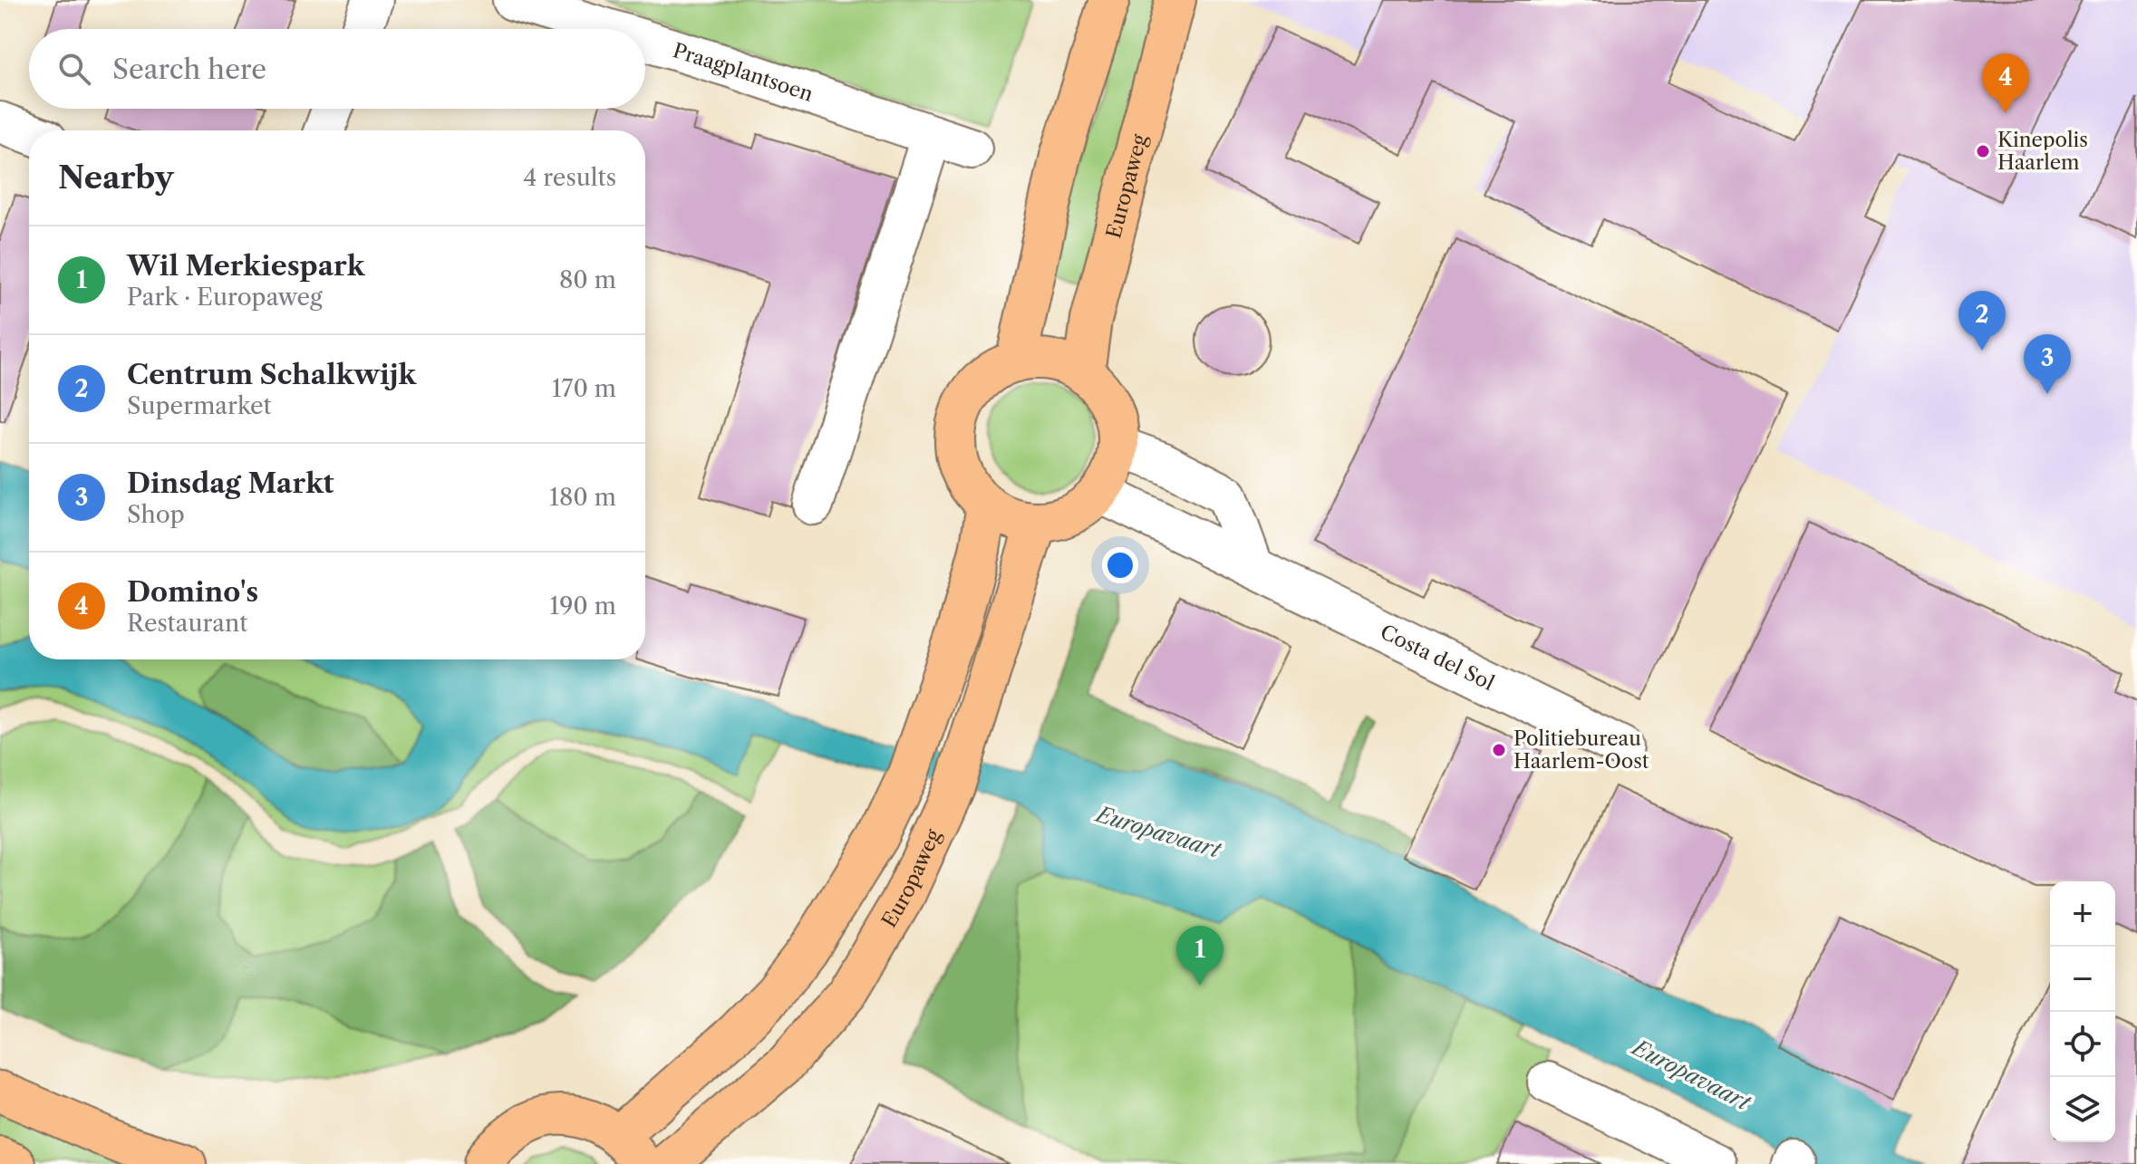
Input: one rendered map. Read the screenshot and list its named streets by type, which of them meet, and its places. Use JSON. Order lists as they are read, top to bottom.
{
  "streets": {
    "main road": ["Europaweg"],
    "street": ["Praagplantsoen", "Costa del Sol"]
  },
  "crossings": [
    ["Europaweg", "Costa del Sol"]
  ],
  "water": ["Europavaart"],
  "places": ["Kinepolis Haarlem", "Politiebureau Haarlem-Oost"],
  "page": {
    "search": "Search here",
    "pins": [
      "4",
      "2",
      "3",
      "1"
    ],
    "heading": ["Nearby", "4 results"],
    "list": [
      {
        "mark": "1",
        "name": "Wil Merkiespark",
        "note": "Park · Europaweg",
        "value": "80 m"
      },
      {
        "mark": "2",
        "name": "Centrum Schalkwijk",
        "note": "Supermarket",
        "value": "170 m"
      },
      {
        "mark": "3",
        "name": "Dinsdag Markt",
        "note": "Shop",
        "value": "180 m"
      },
      {
        "mark": "4",
        "name": "Domino's",
        "note": "Restaurant",
        "value": "190 m"
      }
    ],
    "map_buttons": ["+", "−"]
  }
}
